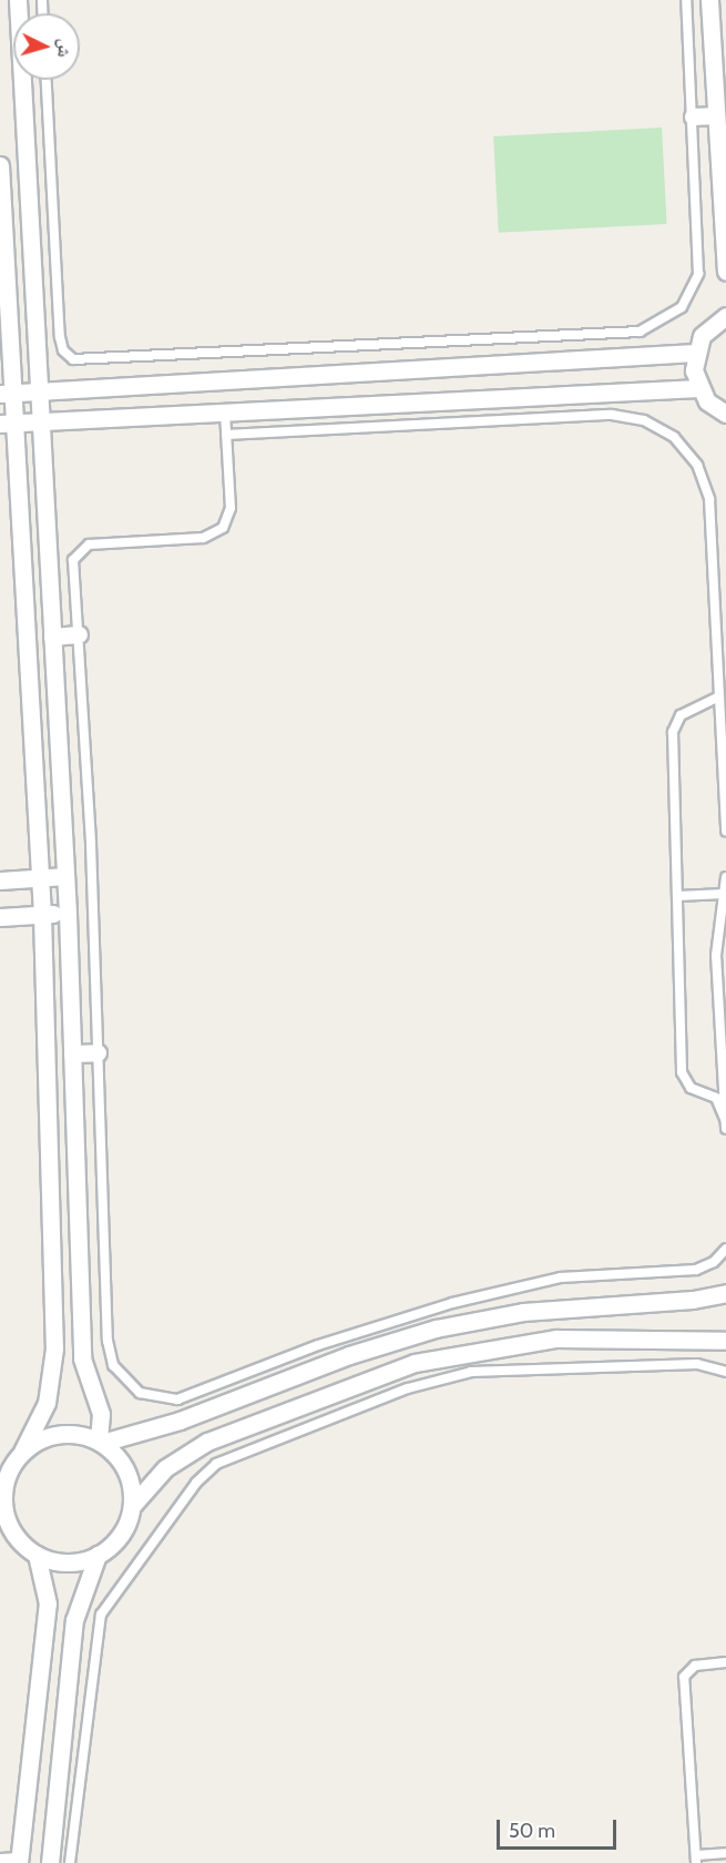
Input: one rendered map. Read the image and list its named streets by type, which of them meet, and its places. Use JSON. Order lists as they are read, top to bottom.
{
  "scale_bar": "50 m",
  "north": "right"
}
